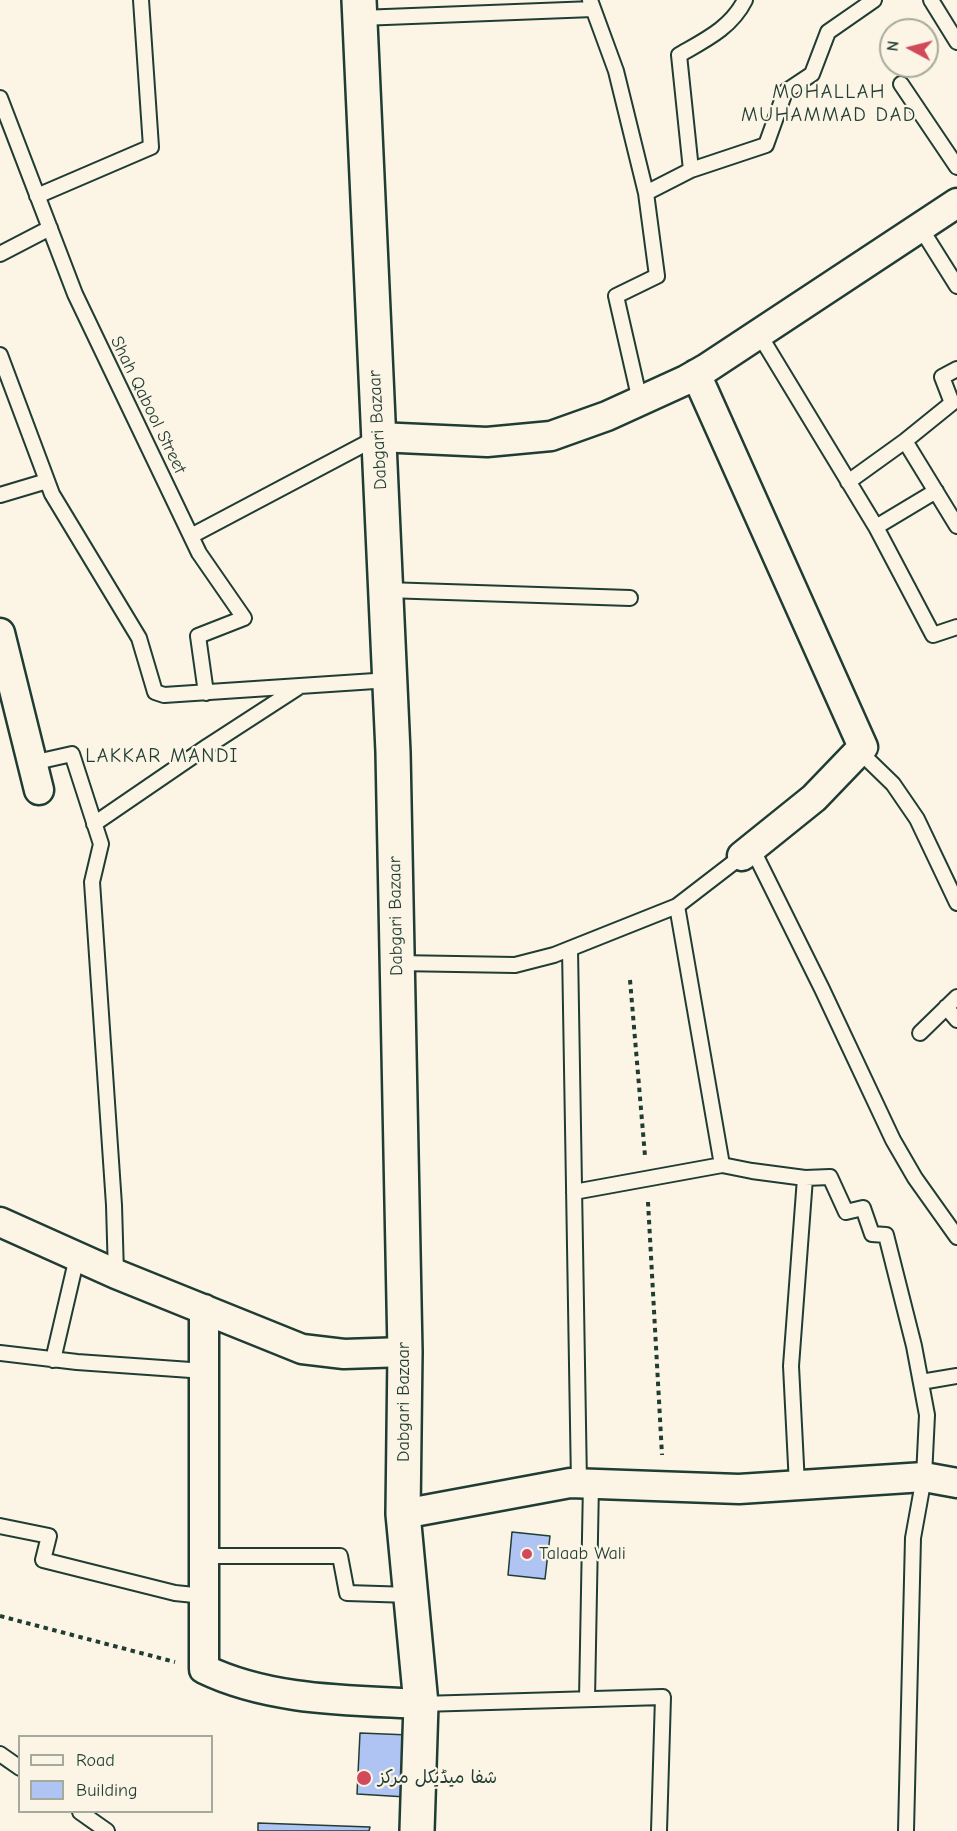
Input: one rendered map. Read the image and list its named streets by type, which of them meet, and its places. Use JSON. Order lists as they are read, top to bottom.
{
  "streets": {
    "street": ["Dabgari Bazaar"],
    "lane": ["Shah Qabool Street"]
  },
  "districts": ["MOHALLAH MUHAMMAD DAD", "LAKKAR MANDI"],
  "places": ["Talaab Wali", "شفا میڈیکل مركز"],
  "legend": ["Road", "Building"],
  "north": "left"
}
